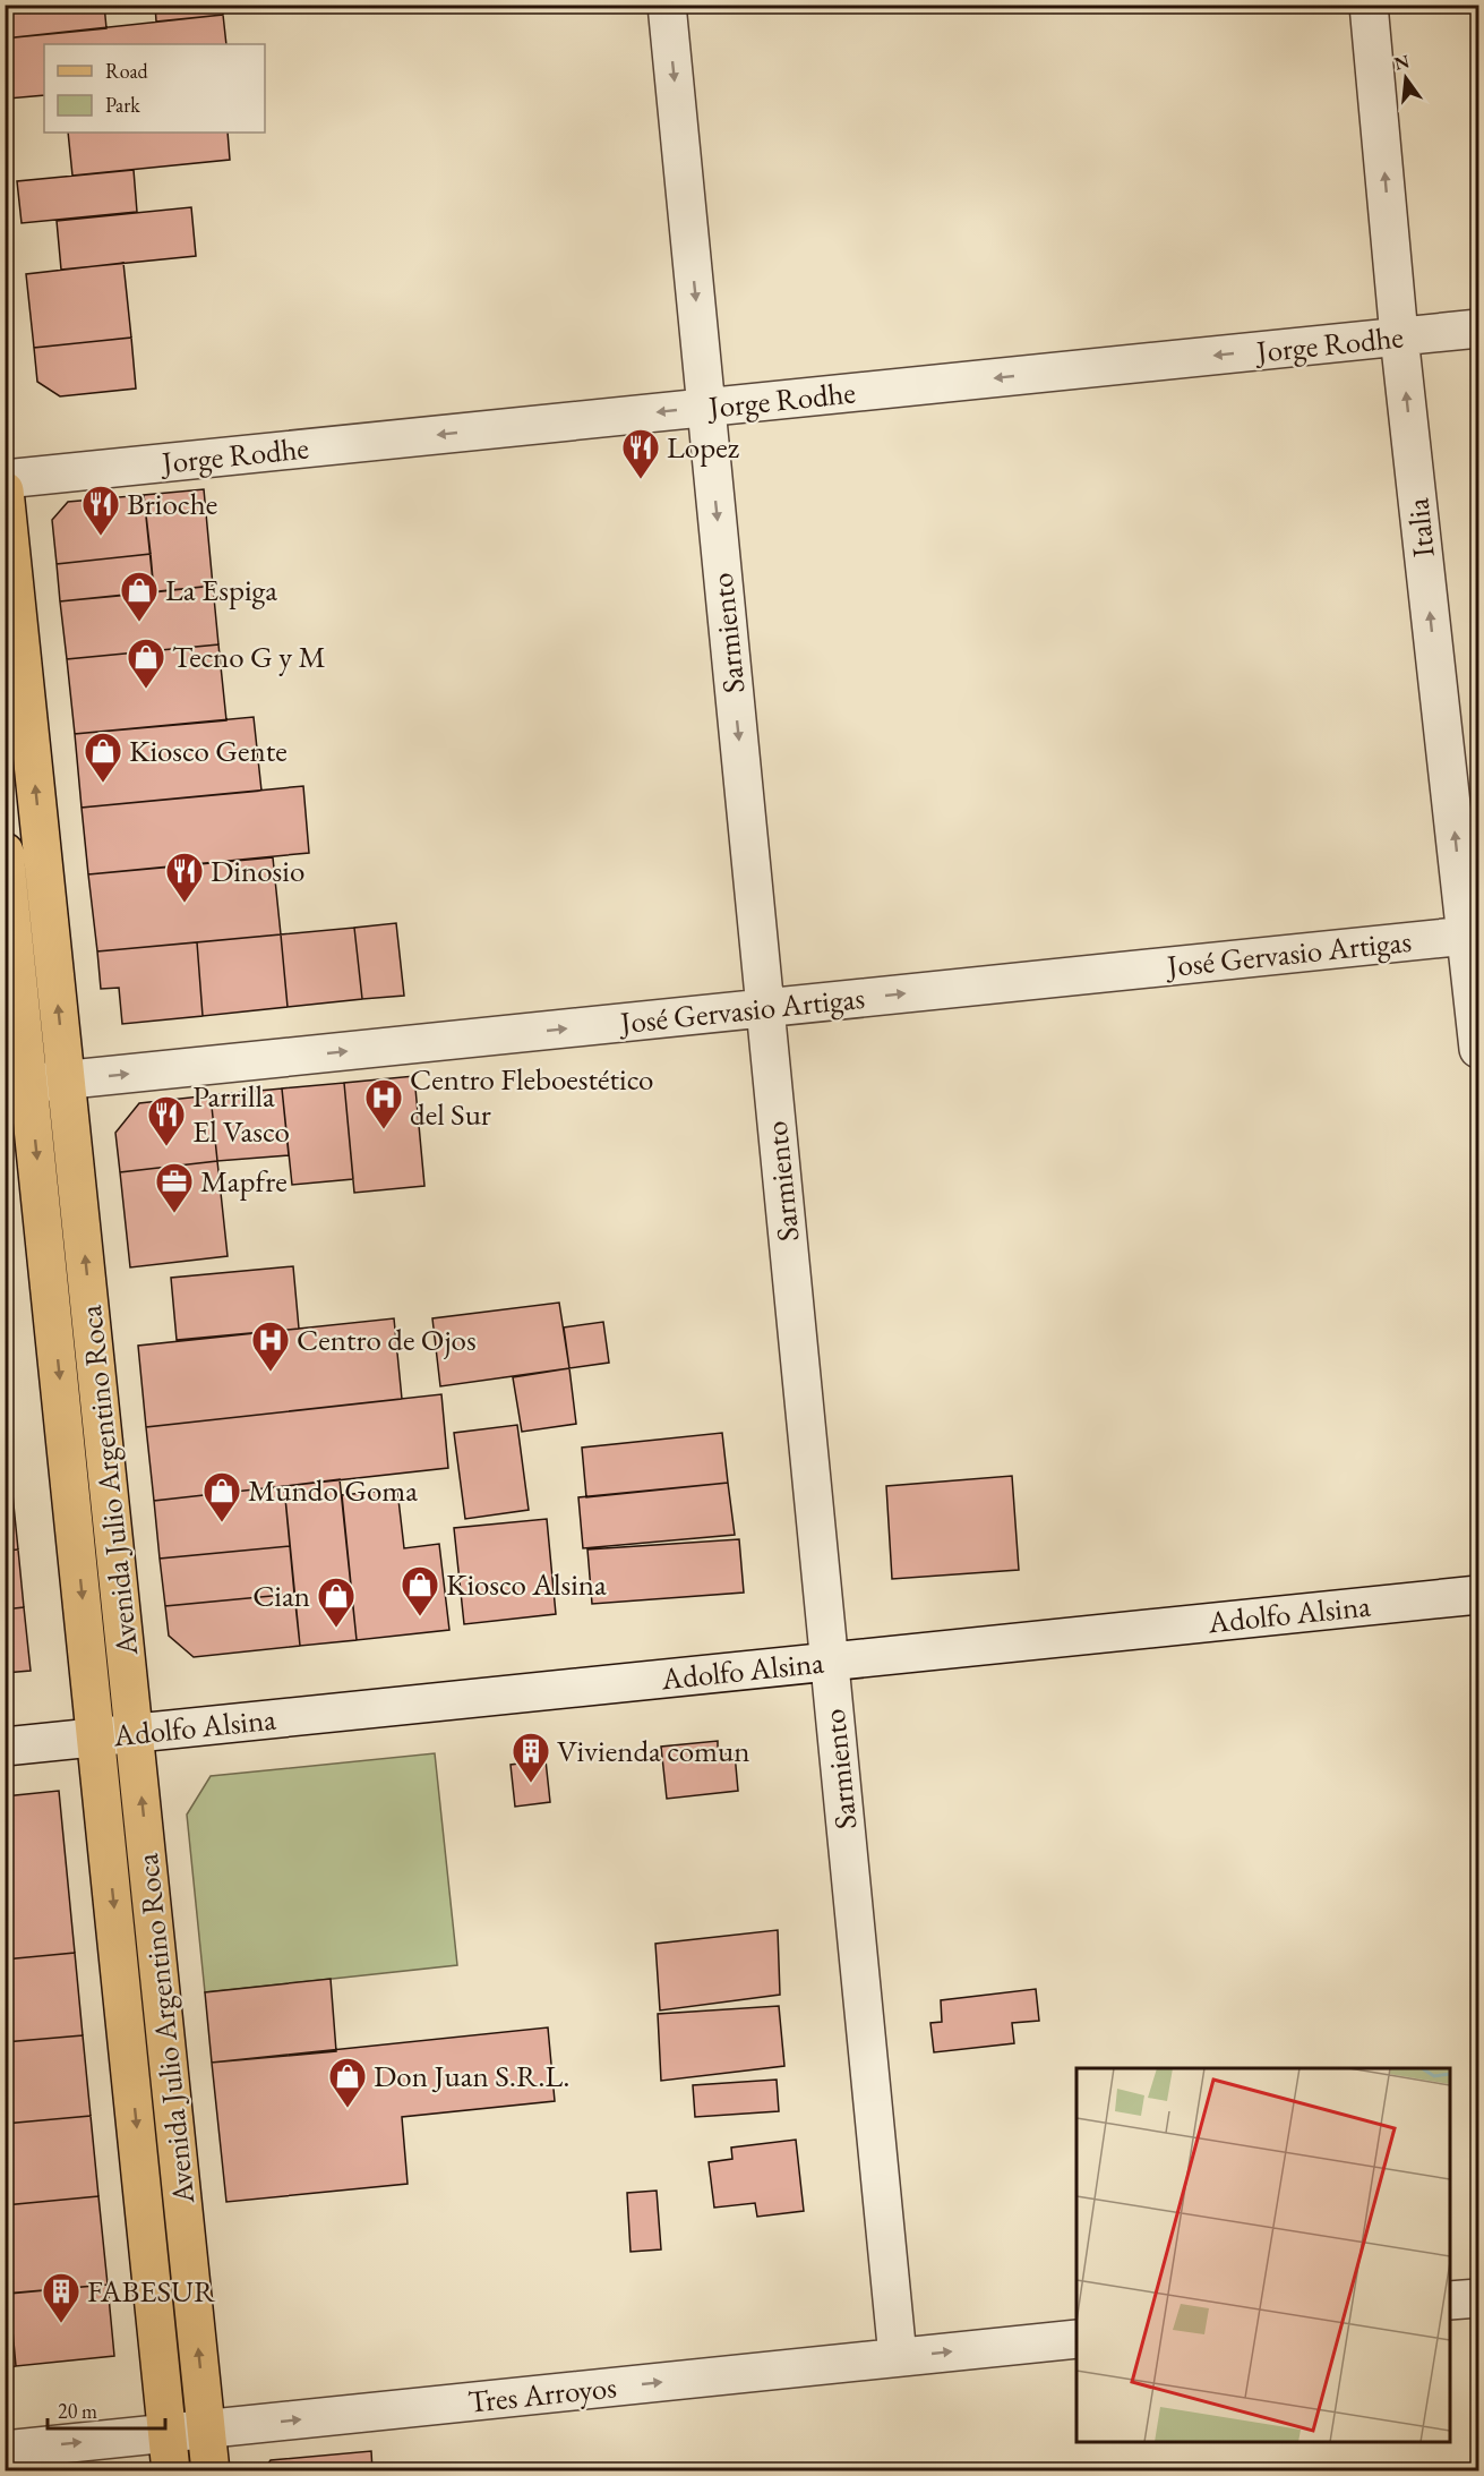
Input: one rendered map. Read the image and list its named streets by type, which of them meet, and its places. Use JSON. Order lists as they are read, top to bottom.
{
  "streets": {
    "main road": ["Avenida Julio Argentino Roca"],
    "street": [
      "Jorge Rodhe",
      "Italia",
      "Sarmiento",
      "José Gervasio Artigas",
      "Adolfo Alsina",
      "Tres Arroyos"
    ]
  },
  "crossings": [
    ["Jorge Rodhe", "Italia"],
    ["Jorge Rodhe", "Sarmiento"],
    ["Italia", "José Gervasio Artigas"],
    ["Sarmiento", "José Gervasio Artigas"],
    ["Sarmiento", "Adolfo Alsina"],
    ["Sarmiento", "Tres Arroyos"],
    ["José Gervasio Artigas", "Avenida Julio Argentino Roca"],
    ["Avenida Julio Argentino Roca", "Adolfo Alsina"],
    ["Avenida Julio Argentino Roca", "Tres Arroyos"]
  ],
  "one_way": [
    "Jorge Rodhe",
    "Italia",
    "Sarmiento",
    "José Gervasio Artigas",
    "Tres Arroyos"
  ],
  "places": {
    "restaurant": [
      "Lopez",
      "Brioche",
      "Dinosio",
      "Parrilla El Vasco"
    ],
    "shop": [
      "La Espiga",
      "Tecno G y M",
      "Kiosco Gente",
      "Mundo Goma",
      "Kiosco Alsina",
      "Cian",
      "Don Juan S.R.L."
    ],
    "hospital": ["Centro Fleboestético del Sur", "Centro de Ojos"],
    "office": ["Mapfre"],
    "building": ["Vivienda comun", "FABESUR"]
  },
  "legend": ["Road", "Park"],
  "scale_bar": "20 m",
  "north": "top"
}
